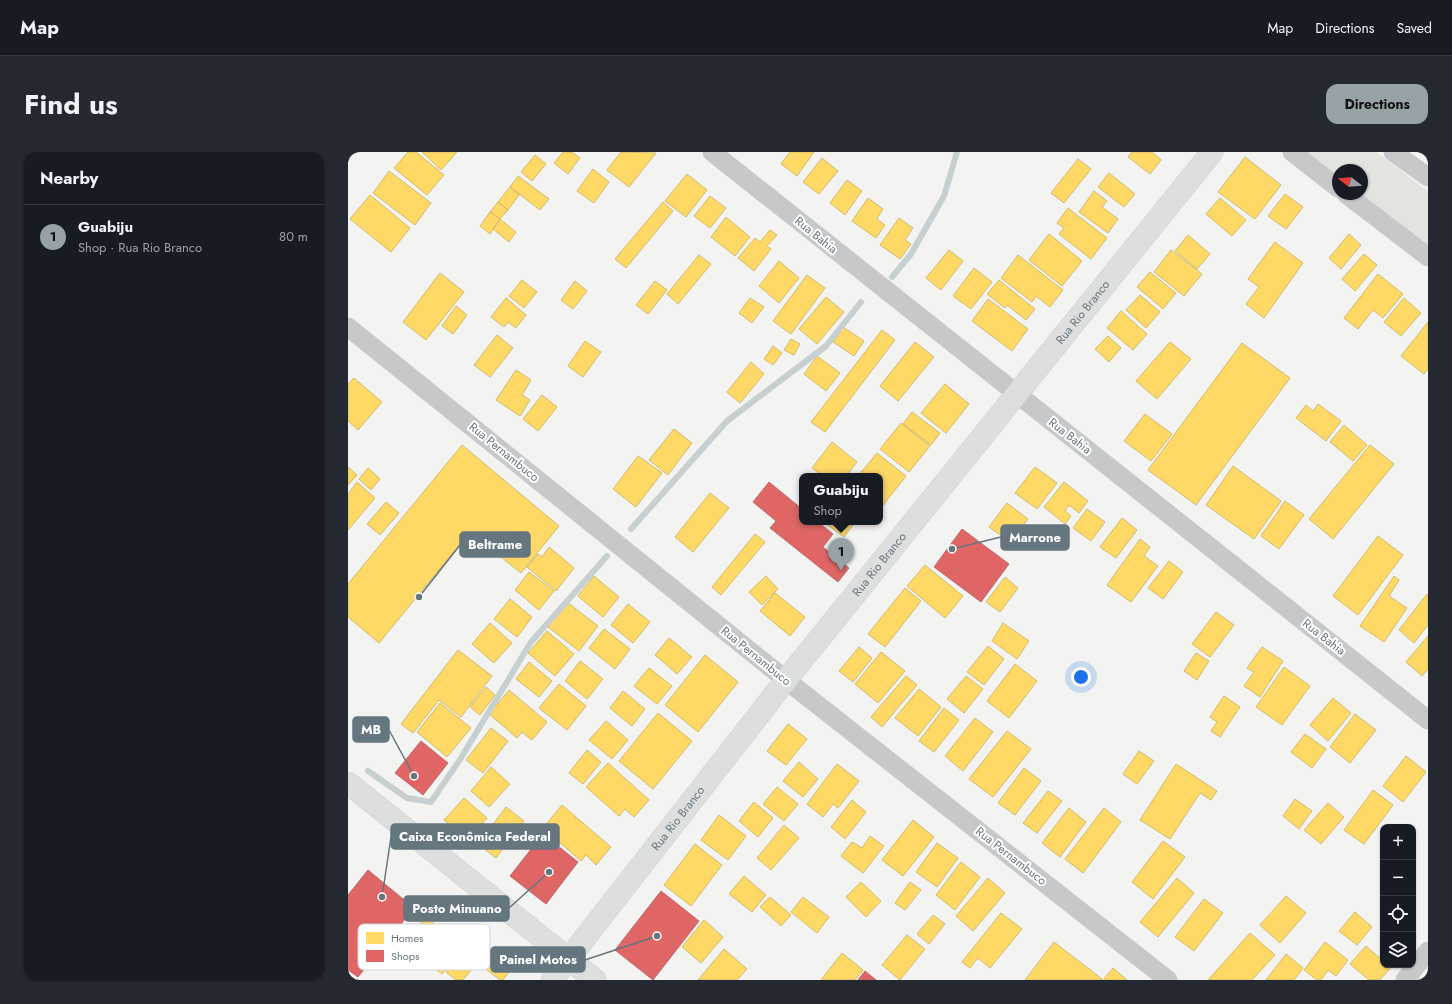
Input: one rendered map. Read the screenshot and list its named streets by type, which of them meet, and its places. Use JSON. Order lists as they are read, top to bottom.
{
  "streets": {
    "street": ["Rua Bahia", "Rua Rio Branco", "Rua Pernambuco"]
  },
  "crossings": [
    ["Rua Bahia", "Rua Rio Branco"],
    ["Rua Rio Branco", "Rua Pernambuco"]
  ],
  "places": [
    "Marrone",
    "Beltrame",
    "MB",
    "Posto Minuano",
    "Caixa Econômica Federal",
    "Painel Motos"
  ],
  "legend": ["Homes", "Shops"],
  "north": "left",
  "page": {
    "header": "Map",
    "nav": ["Map", "Directions", "Saved"],
    "title": "Find us",
    "buttons": "Directions",
    "heading": "Nearby",
    "list": [
      {
        "mark": "1",
        "name": "Guabiju",
        "note": "Shop · Rua Rio Branco",
        "value": "80 m"
      }
    ],
    "popup": ["Guabiju", "Shop"],
    "pins": "1",
    "map_buttons": ["+", "−"]
  }
}
